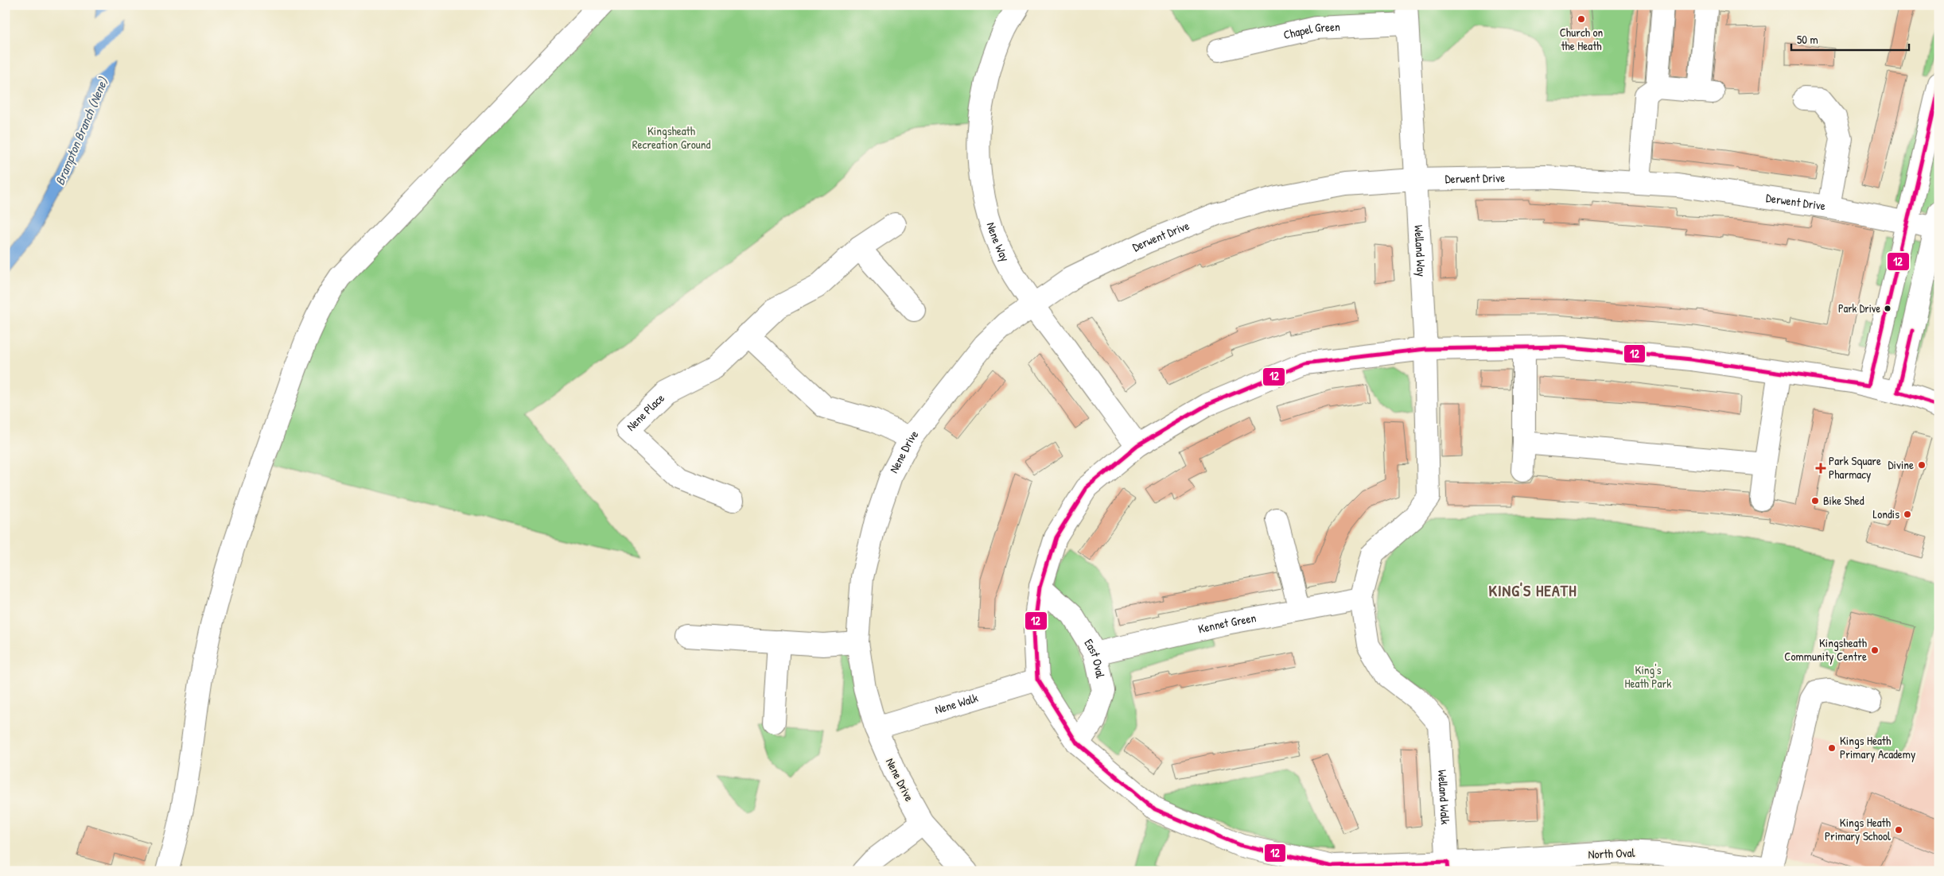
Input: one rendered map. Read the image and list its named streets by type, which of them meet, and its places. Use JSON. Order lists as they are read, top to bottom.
{
  "streets": {
    "street": [
      "Chapel Green",
      "Derwent Drive",
      "Nene Way",
      "Welland Way",
      "Nene Place",
      "Nene Drive",
      "Kennet Green",
      "East Oval",
      "Nene Walk",
      "Welland Walk",
      "North Oval"
    ]
  },
  "crossings": [
    ["Chapel Green", "Welland Way"],
    ["Derwent Drive", "Nene Way"],
    ["Derwent Drive", "Welland Way"],
    ["Derwent Drive", "Nene Drive"],
    ["Nene Way", "Nene Drive"],
    ["Welland Way", "Kennet Green"],
    ["Welland Way", "Welland Walk"],
    ["Nene Drive", "Nene Walk"],
    ["Kennet Green", "East Oval"],
    ["Kennet Green", "Welland Walk"],
    ["Welland Walk", "North Oval"]
  ],
  "districts": ["KING'S HEATH"],
  "water": ["Brampton Branch (Nene)"],
  "parks": ["Kingsheath Recreation Ground", "King's Heath Park"],
  "places": {
    "other": [
      "Church on the Heath",
      "Park Drive",
      "Divine",
      "Bike Shed",
      "Londis",
      "Kingsheath Community Centre",
      "Kings Heath Primary Academy",
      "Kings Heath Primary School"
    ],
    "health": ["Park Square Pharmacy"]
  },
  "lines": ["transit line 12"],
  "scale_bar": "50 m"
}
